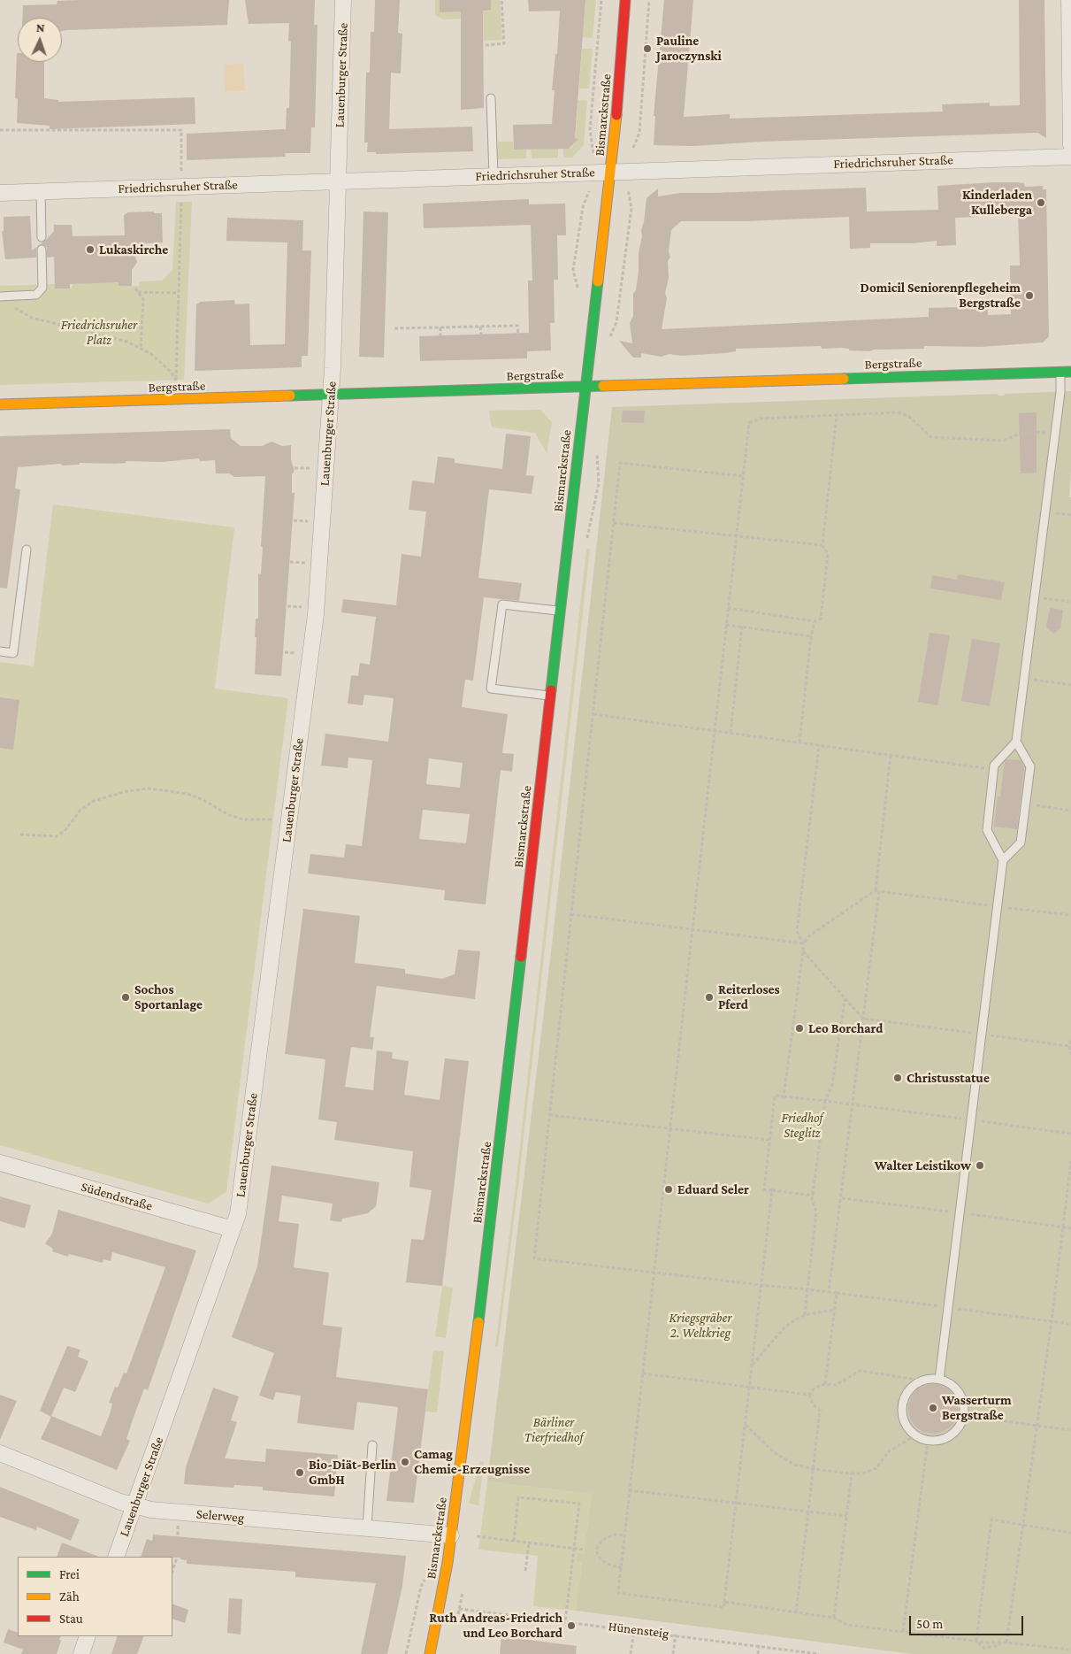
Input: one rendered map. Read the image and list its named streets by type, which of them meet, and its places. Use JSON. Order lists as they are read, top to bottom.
{
  "streets": {
    "street": [
      "Lauenburger Straße",
      "Bismarckstraße",
      "Friedrichsruher Straße",
      "Bergstraße",
      "Südendstraße",
      "Selerweg"
    ],
    "path": ["Hünensteig"]
  },
  "crossings": [
    ["Lauenburger Straße", "Friedrichsruher Straße"],
    ["Lauenburger Straße", "Bergstraße"],
    ["Lauenburger Straße", "Südendstraße"],
    ["Lauenburger Straße", "Selerweg"],
    ["Bismarckstraße", "Friedrichsruher Straße"],
    ["Bismarckstraße", "Bergstraße"],
    ["Bismarckstraße", "Selerweg"]
  ],
  "parks": [
    "Friedrichsruher Platz",
    "Friedhof Steglitz",
    "Kriegsgräber 2. Weltkrieg",
    "Bärliner Tierfriedhof"
  ],
  "places": [
    "Pauline Jaroczynski",
    "Kinderladen Kulleberga",
    "Lukaskirche",
    "Domicil Seniorenpflegeheim Bergstraße",
    "Sochos Sportanlage",
    "Reiterloses Pferd",
    "Leo Borchard",
    "Christusstatue",
    "Walter Leistikow",
    "Eduard Seler",
    "Wasserturm Bergstraße",
    "Camag Chemie-Erzeugnisse",
    "Bio-Diät-Berlin GmbH",
    "Ruth Andreas-Friedrich und Leo Borchard"
  ],
  "legend": ["Frei", "Zäh", "Stau"],
  "scale_bar": "50 m",
  "north": "top"
}
